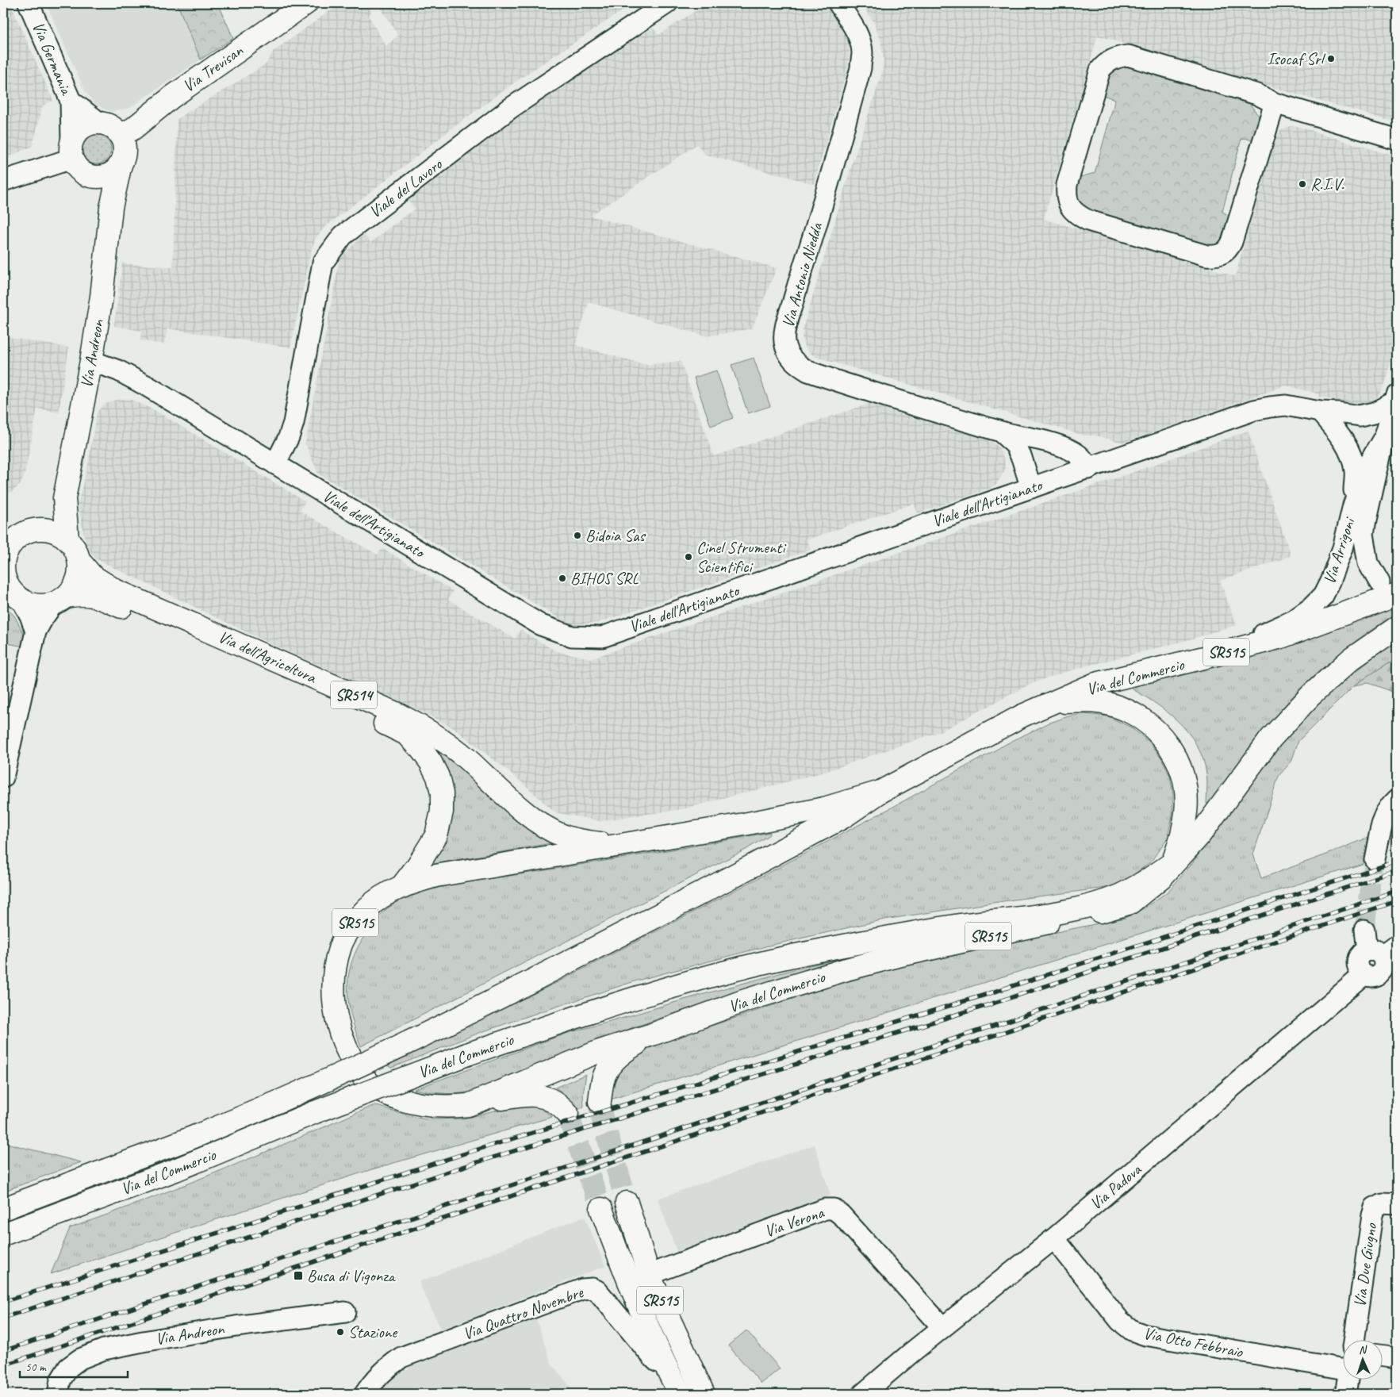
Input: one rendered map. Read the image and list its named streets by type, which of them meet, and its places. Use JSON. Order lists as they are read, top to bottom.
{
  "streets": {
    "main road": [
      "Via Trevisan",
      "Via Andreon",
      "SR515",
      "Via dell'Agricoltura",
      "Via del Commercio",
      "SR514"
    ],
    "street": [
      "Via Germania",
      "Viale del Lavoro",
      "Via Antonio Niedda",
      "Viale dell'Artigianato",
      "Via Arrigoni",
      "Via Padova",
      "Via Verona",
      "Via Due Giugno",
      "Via Quattro Novembre",
      "Via Otto Febbraio"
    ]
  },
  "crossings": [
    ["Via Germania", "Via Trevisan"],
    ["Via Germania", "Via Andreon"],
    ["Via Trevisan", "Via Andreon"],
    ["Viale del Lavoro", "Viale dell'Artigianato"],
    ["Via Antonio Niedda", "Viale dell'Artigianato"],
    ["Via Andreon", "Viale dell'Artigianato"],
    ["Via Andreon", "Via dell'Agricoltura"],
    ["Via Andreon", "SR514"],
    ["Viale dell'Artigianato", "Via Arrigoni"],
    ["Via Arrigoni", "Via del Commercio"],
    ["SR515", "Via del Commercio"],
    ["SR515", "Via Verona"],
    ["SR515", "Via Quattro Novembre"],
    ["Via dell'Agricoltura", "Via del Commercio"],
    ["Via dell'Agricoltura", "SR514"],
    ["Via Padova", "Via Verona"],
    ["Via Padova", "Via Otto Febbraio"]
  ],
  "places": {
    "other": [
      "Isocaf Srl",
      "R.I.V.",
      "Bidoia Sas",
      "Cinel Strumenti Scientifici",
      "BIHOS SRL",
      "Stazione"
    ],
    "transit": ["Busa di Vigonza"]
  },
  "scale_bar": "50 m",
  "north": "top"
}
